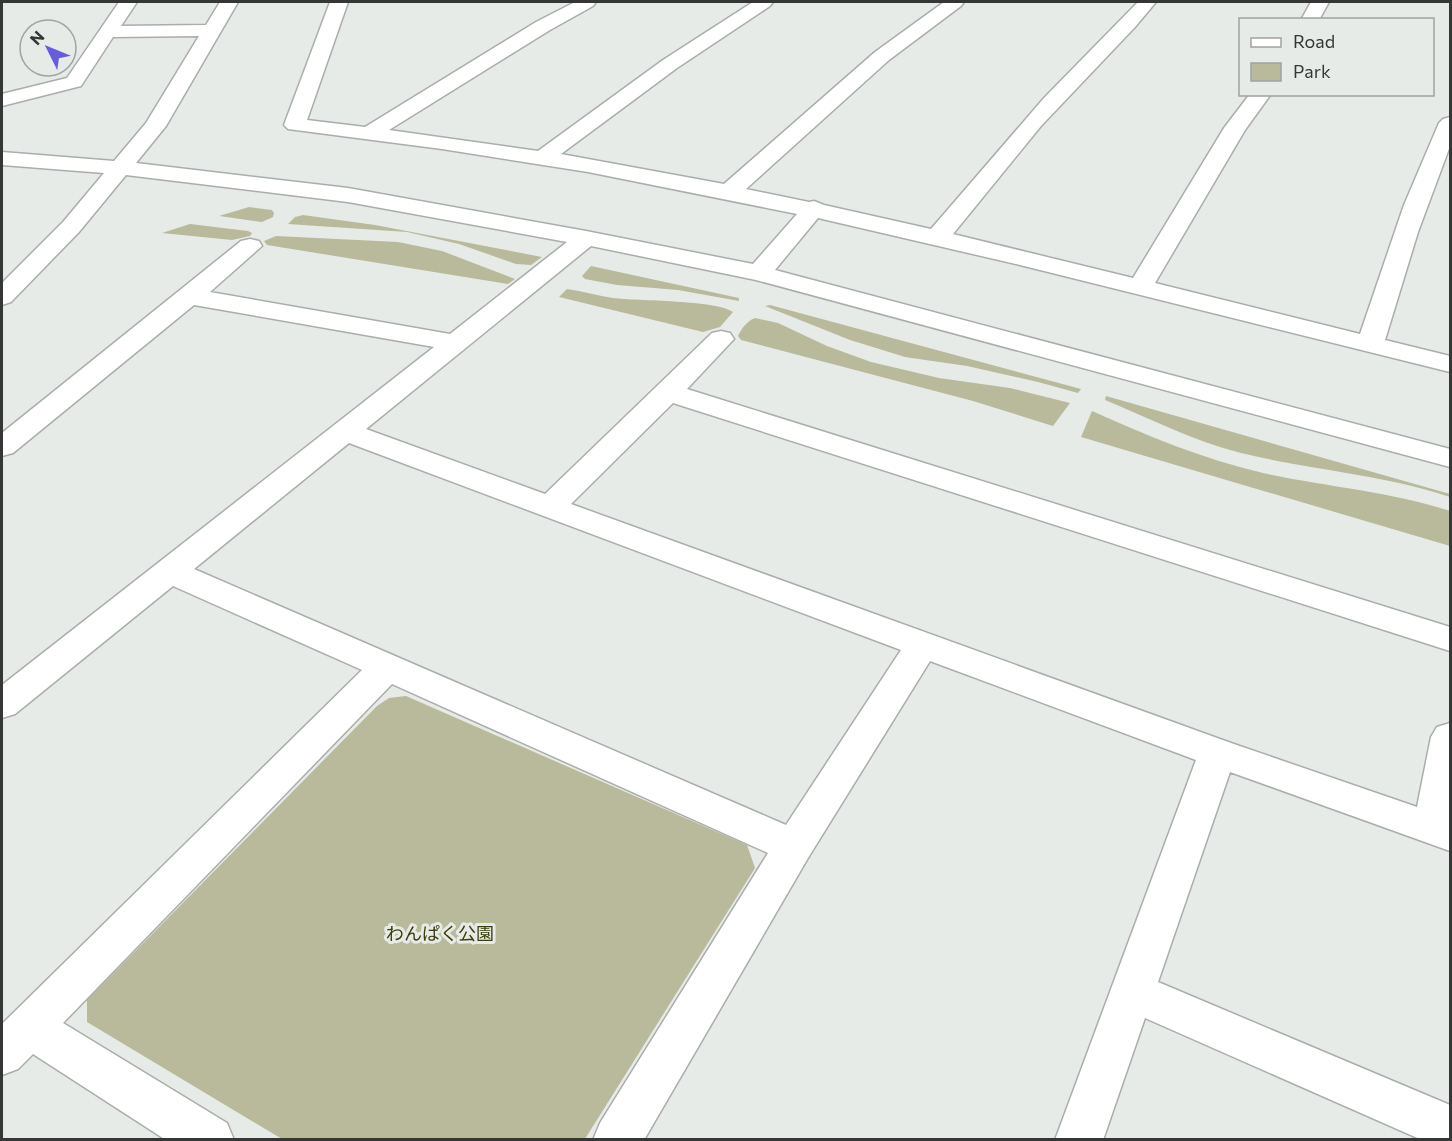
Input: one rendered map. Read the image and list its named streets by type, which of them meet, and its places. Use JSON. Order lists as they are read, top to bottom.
{
  "parks": ["わんぱく公園"],
  "legend": ["Road", "Park"],
  "north": "top left"
}
